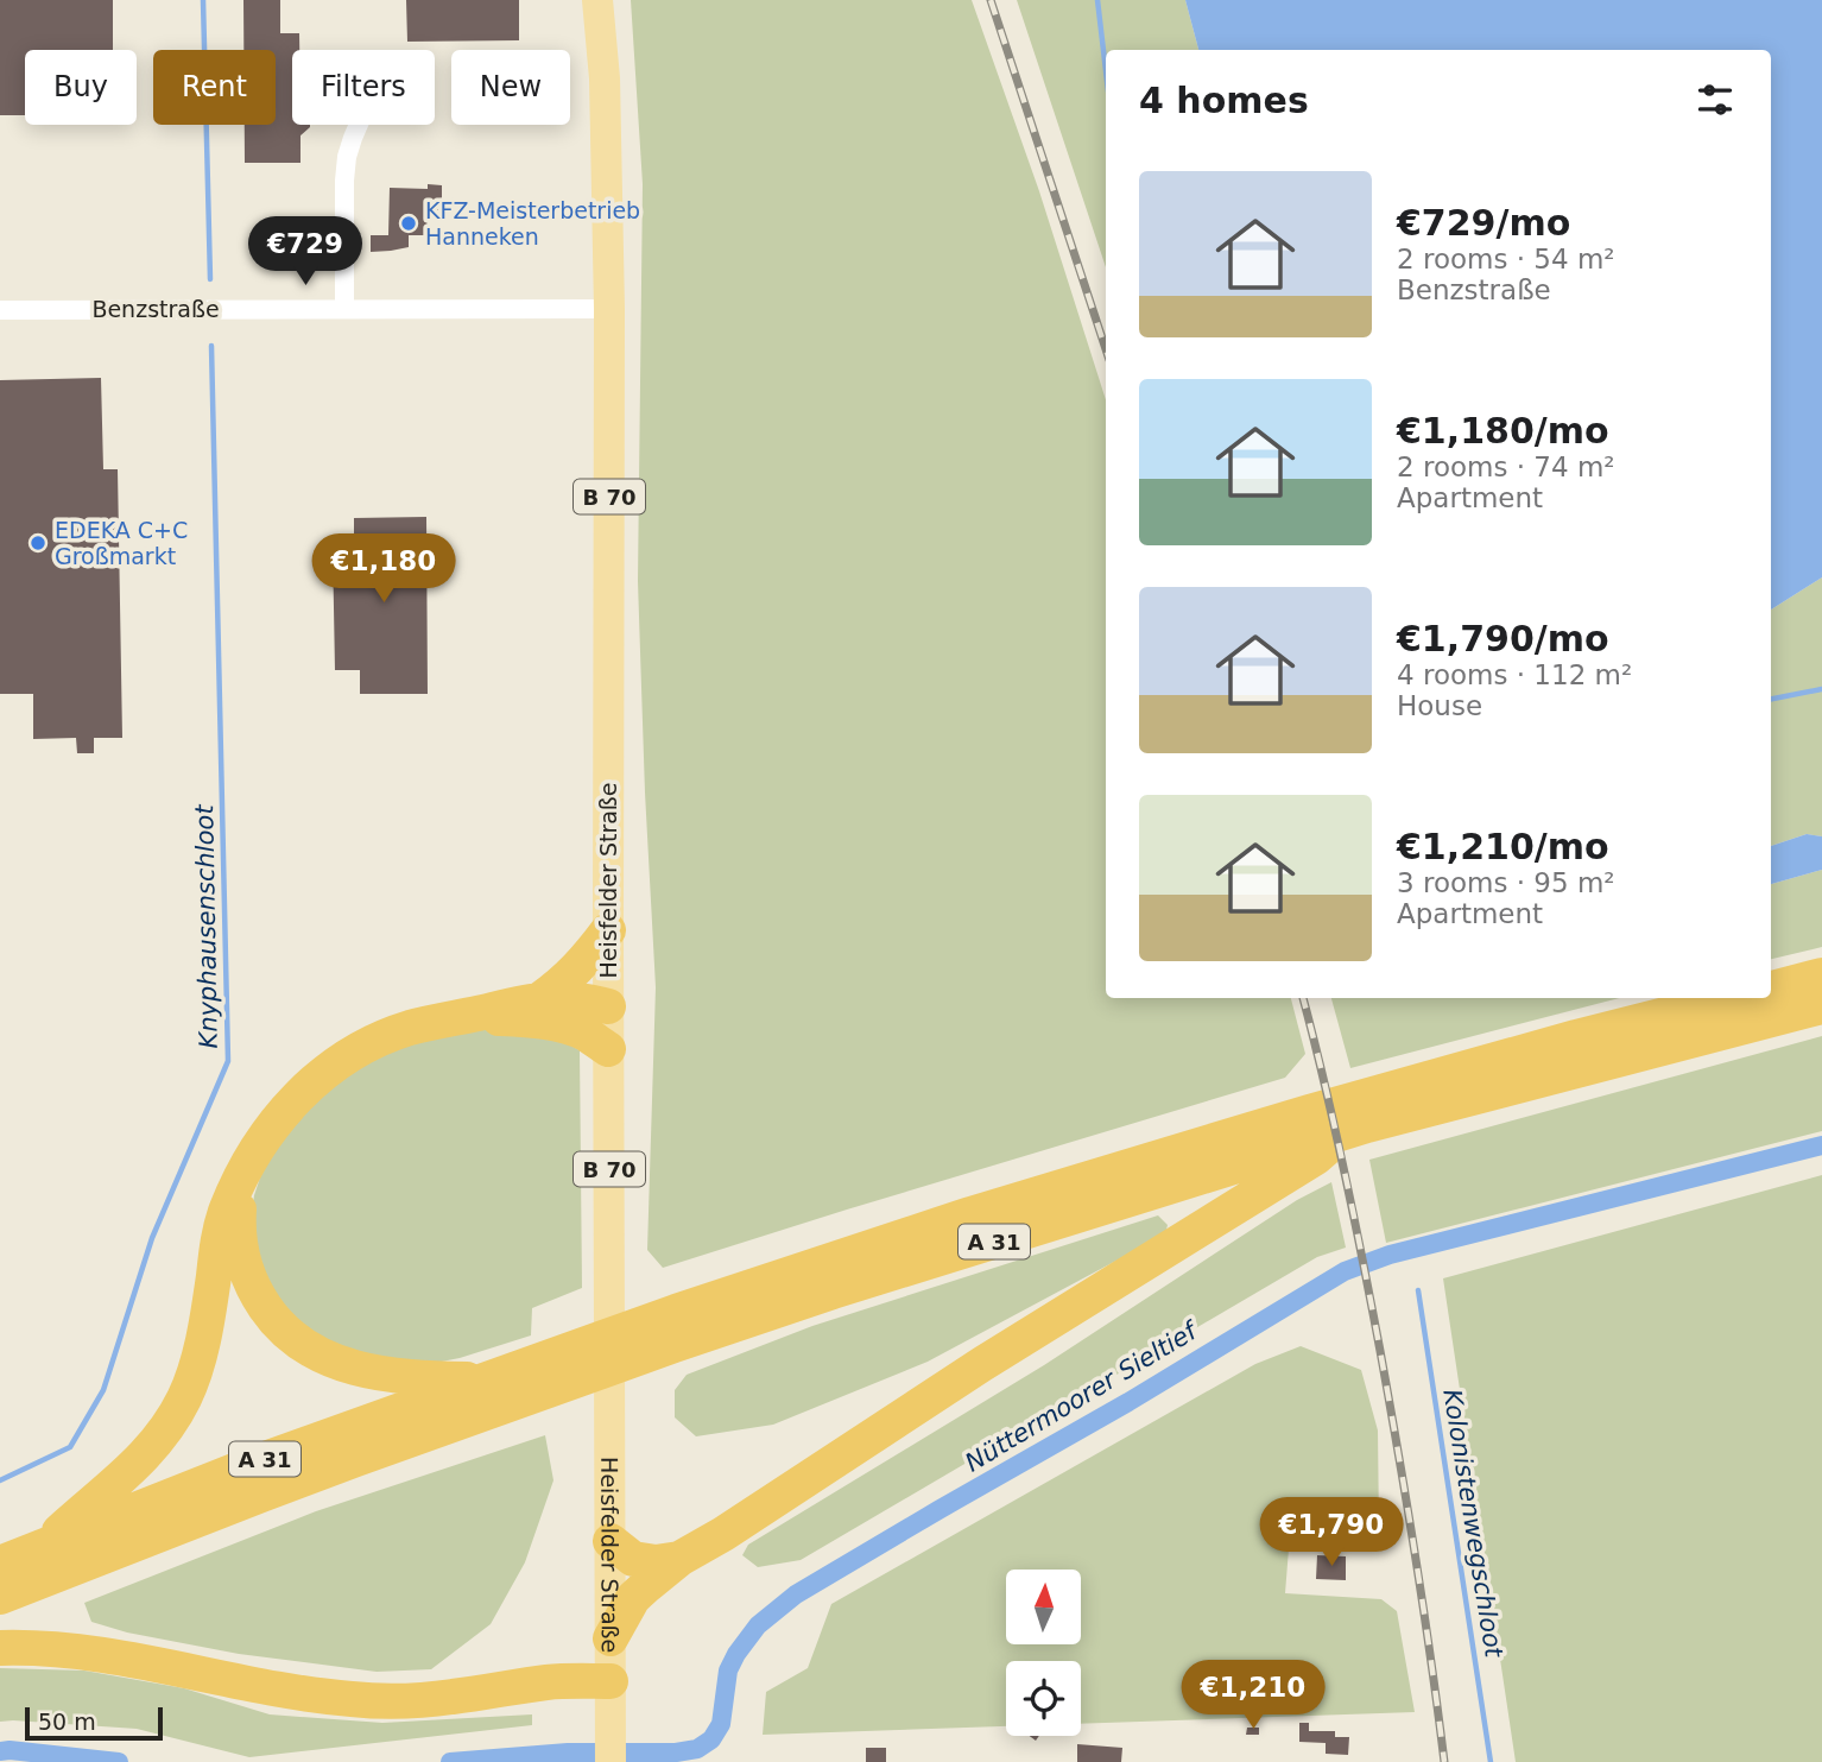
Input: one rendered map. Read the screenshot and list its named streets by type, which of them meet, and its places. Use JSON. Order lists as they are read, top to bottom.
{
  "streets": {
    "highway": ["A 31"],
    "main road": ["B 70", "Heisfelder Straße"],
    "street": ["Benzstraße"]
  },
  "crossings": [
    ["Benzstraße", "Heisfelder Straße"]
  ],
  "water": ["Knyphausenschloot", "Nüttermoorer Sieltief", "Kolonistenwegschloot"],
  "places": ["KFZ-Meisterbetrieb Hanneken", "EDEKA C+C Großmarkt"],
  "scale_bar": "50 m",
  "north": "top",
  "page": {
    "chip": [
      "Buy",
      "Rent",
      "Filters",
      "New"
    ],
    "heading": "4 homes",
    "list": [
      {
        "name": "€729/mo",
        "note": "2 rooms · 54 m² · Benzstraße"
      },
      {
        "name": "€1,180/mo",
        "note": "2 rooms · 74 m² · Apartment"
      },
      {
        "name": "€1,790/mo",
        "note": "4 rooms · 112 m² · House"
      },
      {
        "name": "€1,210/mo",
        "note": "3 rooms · 95 m² · Apartment"
      }
    ],
    "price": [
      "€729",
      "€1,180",
      "€1,790",
      "€1,210"
    ],
    "scale": "50 m"
  }
}
